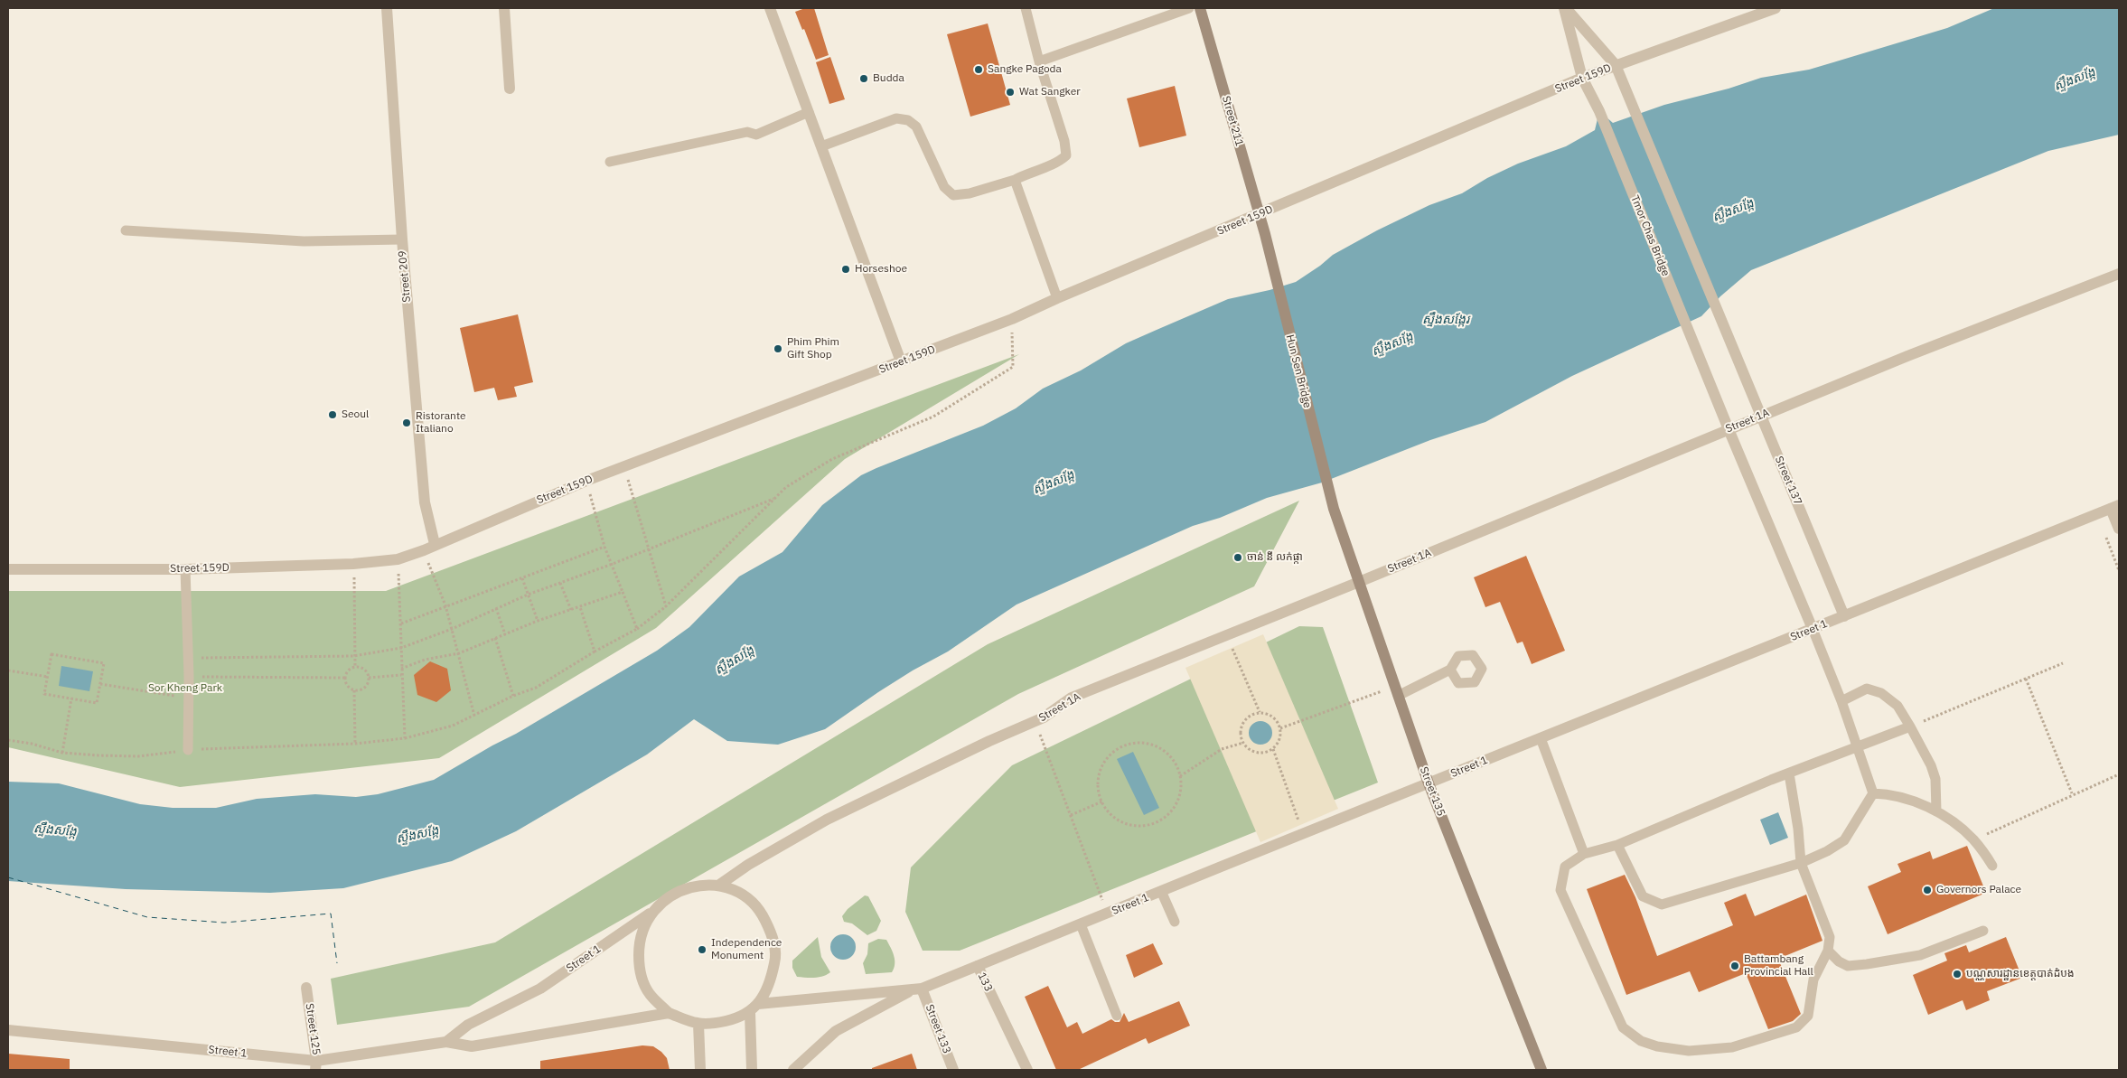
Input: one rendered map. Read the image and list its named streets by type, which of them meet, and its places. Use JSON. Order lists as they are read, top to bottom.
{
  "streets": {
    "main road": ["Street 211", "Hun Sen Bridge", "Street 135"],
    "street": [
      "Street 159D",
      "Tmor Chas Bridge",
      "Street 209",
      "Street 1A",
      "Street 137",
      "Street 1",
      "133",
      "Street 125",
      "Street 133"
    ]
  },
  "crossings": [
    ["Street 159D", "Street 211"],
    ["Street 159D", "Tmor Chas Bridge"],
    ["Street 159D", "Street 209"],
    ["Street 159D", "Street 137"],
    ["Street 211", "Hun Sen Bridge"],
    ["Tmor Chas Bridge", "Street 1A"],
    ["Tmor Chas Bridge", "Street 137"],
    ["Hun Sen Bridge", "Street 135"],
    ["Street 1A", "Street 137"],
    ["Street 1A", "Street 1"],
    ["Street 1A", "Street 135"],
    ["Street 137", "Street 1"],
    ["Street 1", "Street 135"],
    ["Street 1", "133"],
    ["Street 1", "Street 125"],
    ["Street 1", "Street 133"]
  ],
  "water": ["ស្ទឹងសង្កែ", "ស្ទឹងសង្កែរ"],
  "parks": ["Sor Kheng Park"],
  "places": [
    "Sangke Pagoda",
    "Budda",
    "Wat Sangker",
    "Horseshoe",
    "Phim Phim Gift Shop",
    "Seoul",
    "Ristorante Italiano",
    "ចាន់ នី លក់ផ្កា",
    "Governors Palace",
    "Independence Monument",
    "Battambang Provincial Hall",
    "បណ្ណសារដ្ឋានខេត្តបាត់ដំបង"
  ]
}
